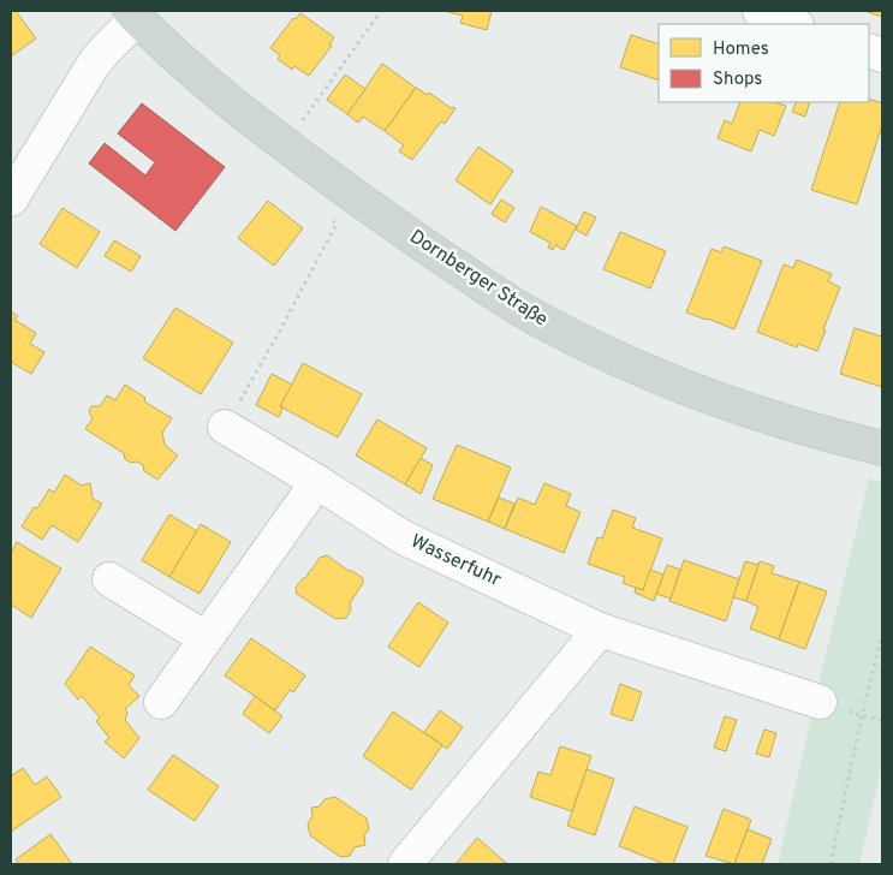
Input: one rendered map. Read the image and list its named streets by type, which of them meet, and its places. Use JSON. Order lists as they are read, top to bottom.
{
  "streets": {
    "main road": ["Dornberger Straße"],
    "street": ["Wasserfuhr"]
  },
  "legend": ["Homes", "Shops"]
}
